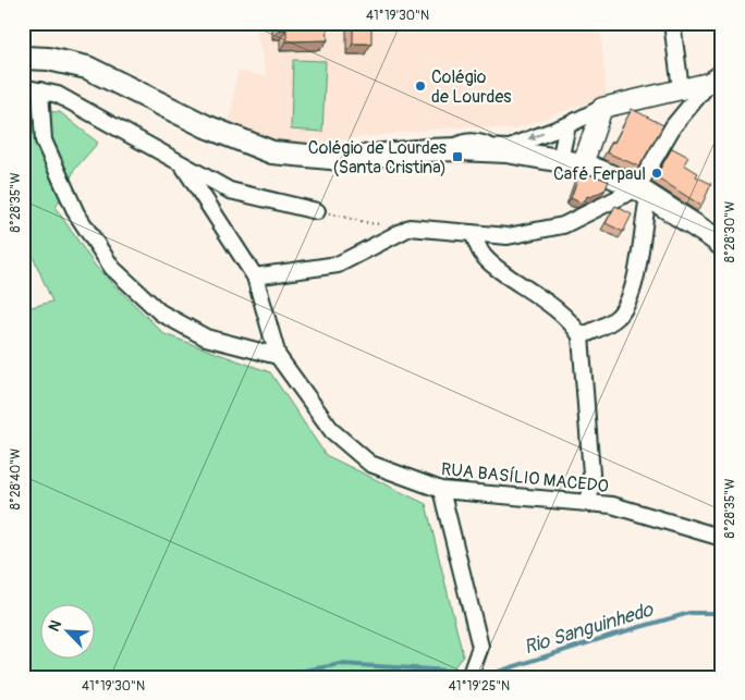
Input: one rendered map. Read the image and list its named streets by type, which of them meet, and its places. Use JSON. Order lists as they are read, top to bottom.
{
  "streets": {
    "street": ["RUA BASÍLIO MACEDO"]
  },
  "water": ["Rio Sanguinhedo"],
  "places": {
    "other": ["Colégio de Lourdes", "Café Ferpaul"],
    "transit": ["Colégio de Lourdes (Santa Cristina)"]
  },
  "north": "top left",
  "coordinates": [
    "41°19'30\"N",
    "8°28'35\"W",
    "8°28'30\"W",
    "8°28'40\"W",
    "41°19'25\"N"
  ]
}
